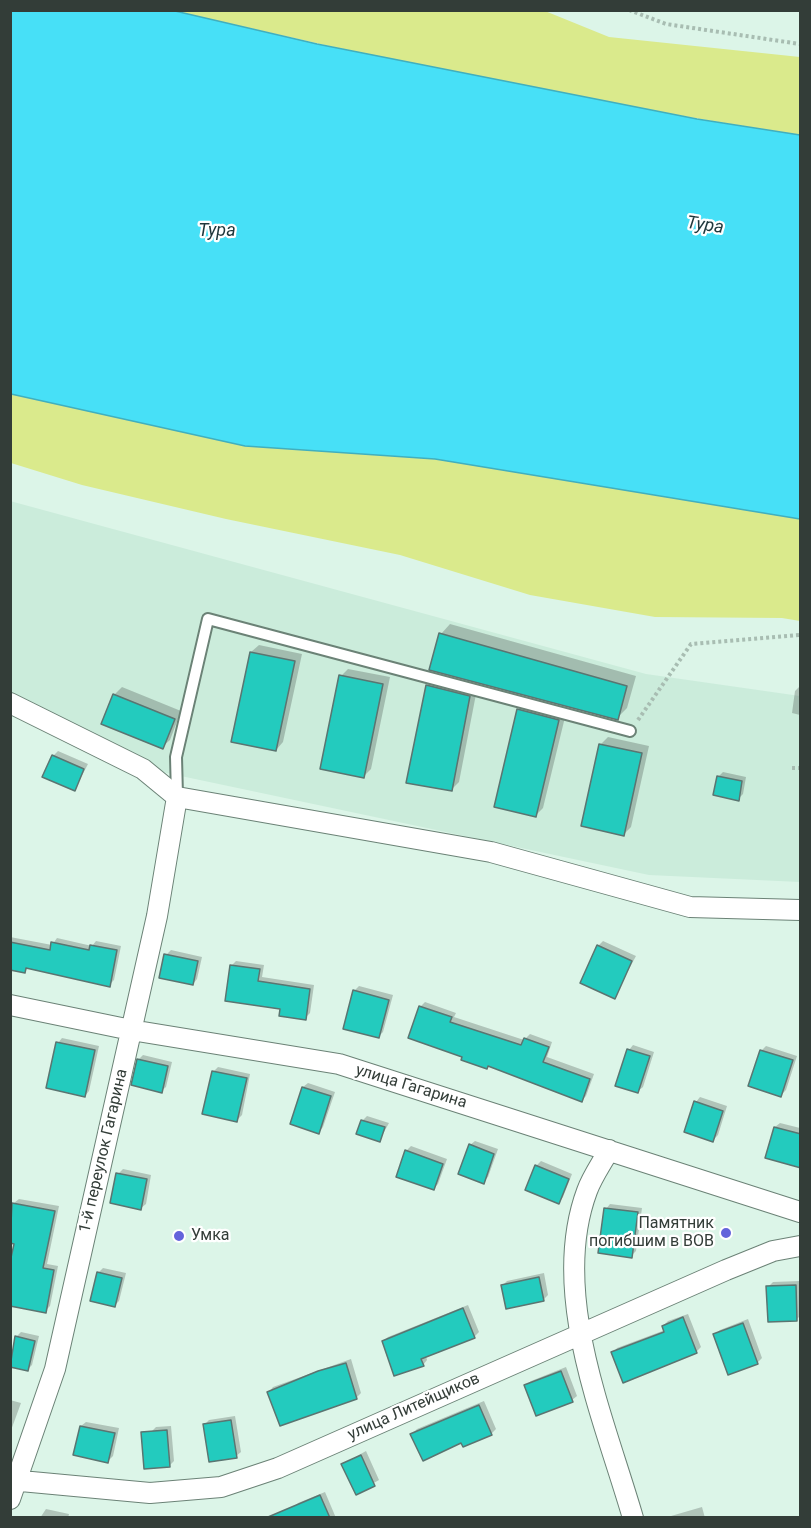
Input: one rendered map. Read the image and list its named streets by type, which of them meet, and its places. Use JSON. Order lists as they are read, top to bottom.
{
  "streets": {
    "street": ["улица Гагарина", "1-й переулок Гагарина", "улица Литейщиков"]
  },
  "crossings": [
    ["улица Гагарина", "1-й переулок Гагарина"],
    ["1-й переулок Гагарина", "улица Литейщиков"]
  ],
  "water": ["Тура"],
  "places": ["Памятник погибшим в ВОВ", "Умка"]
}
